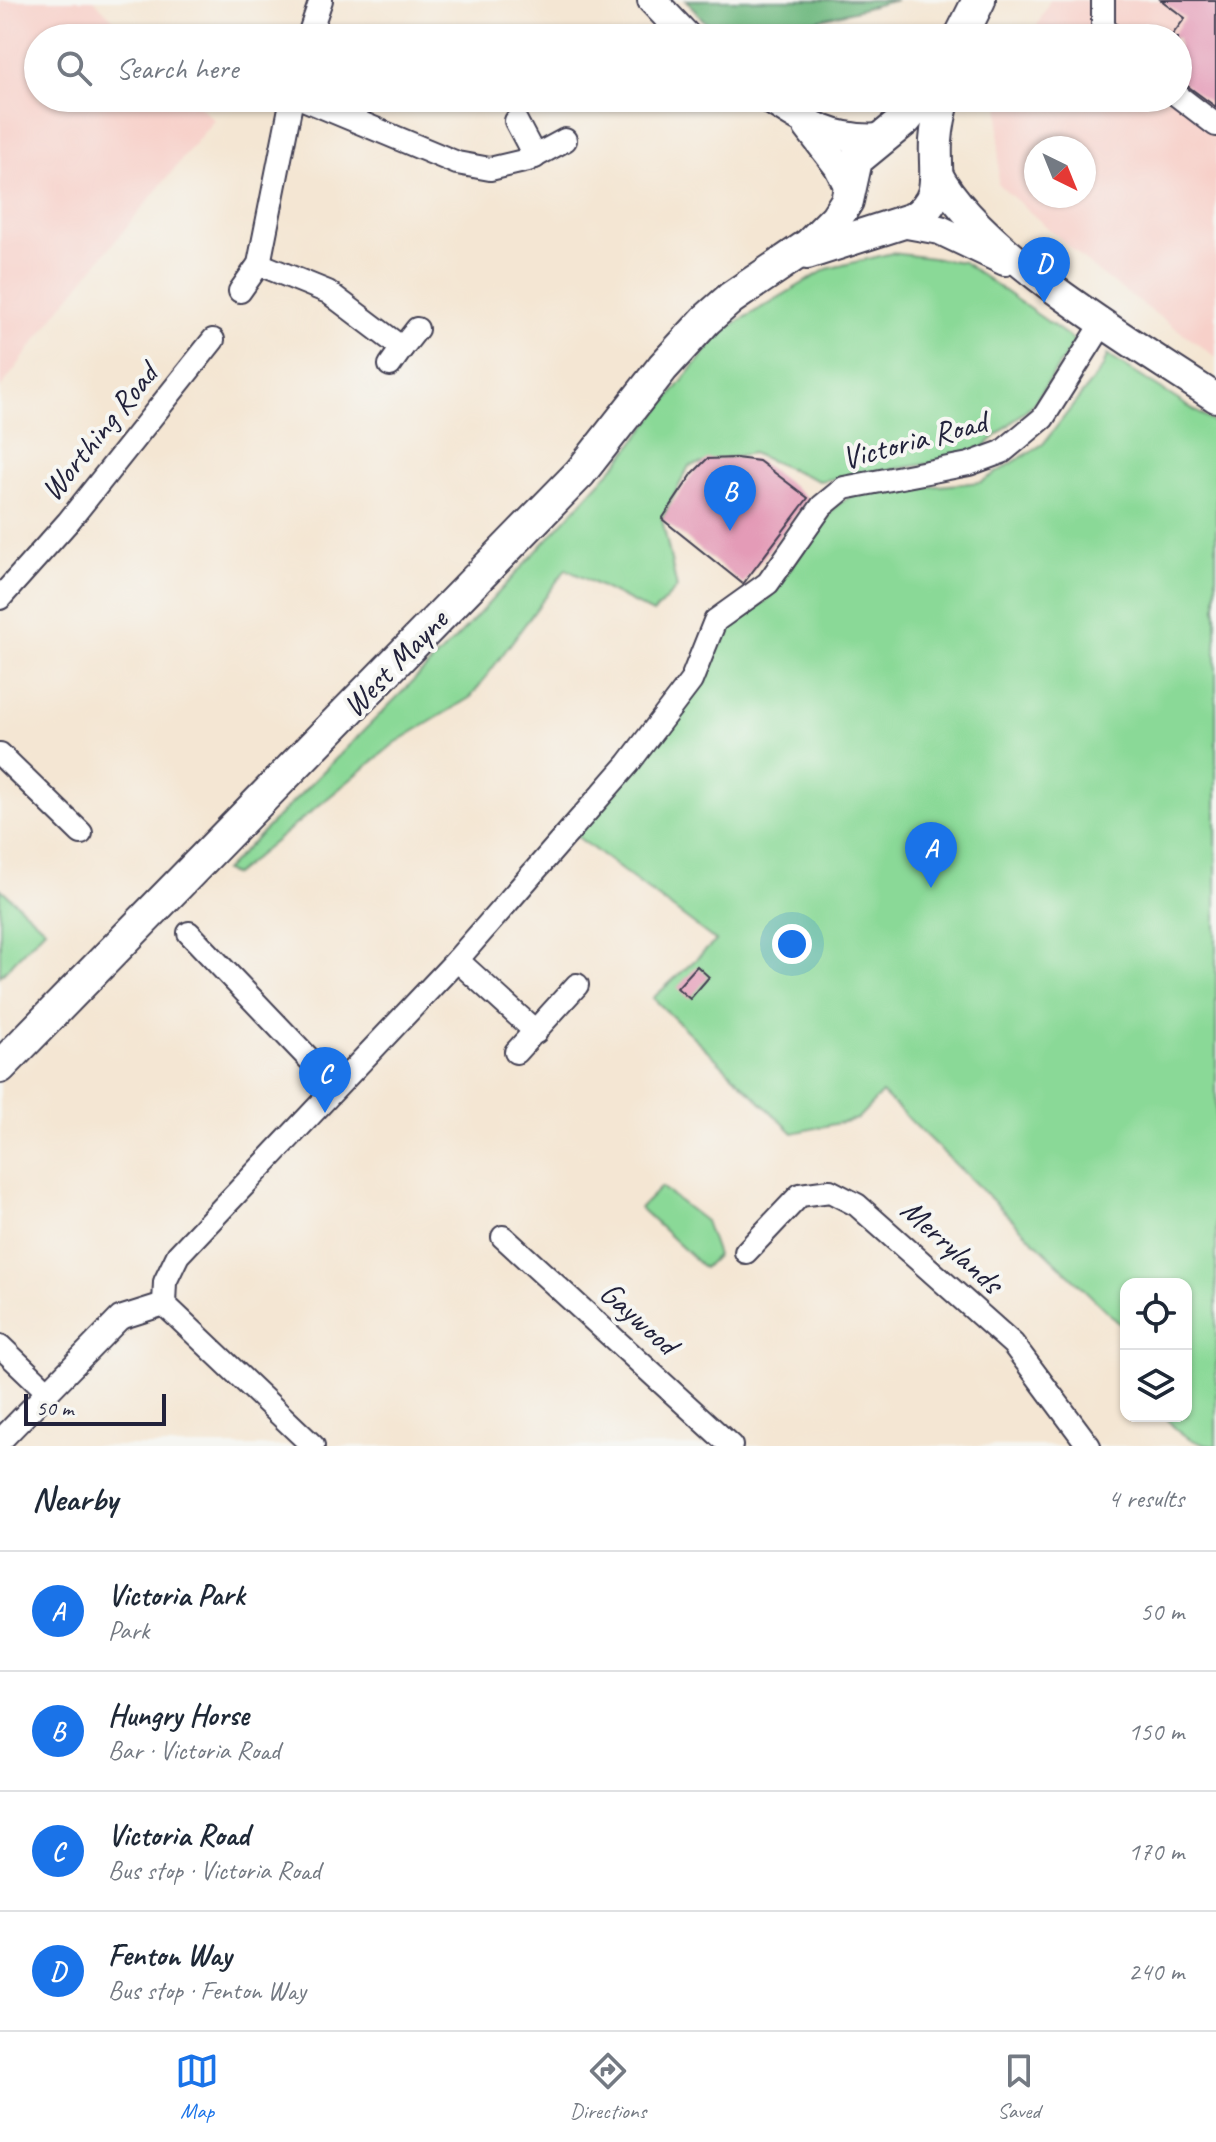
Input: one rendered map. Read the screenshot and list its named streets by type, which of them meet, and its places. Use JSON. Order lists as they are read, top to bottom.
{
  "streets": {
    "main road": ["West Mayne"],
    "street": [
      "Worthing Road",
      "Victoria Road",
      "Merrylands",
      "Gaywood"
    ]
  },
  "scale_bar": "50 m",
  "north": "bottom right",
  "page": {
    "search": "Search here",
    "pins": [
      "D",
      "B",
      "A",
      "C"
    ],
    "scale": "50 m",
    "heading": ["Nearby", "4 results"],
    "list": [
      {
        "mark": "A",
        "name": "Victoria Park",
        "note": "Park",
        "value": "50 m"
      },
      {
        "mark": "B",
        "name": "Hungry Horse",
        "note": "Bar · Victoria Road",
        "value": "150 m"
      },
      {
        "mark": "C",
        "name": "Victoria Road",
        "note": "Bus stop · Victoria Road",
        "value": "170 m"
      },
      {
        "mark": "D",
        "name": "Fenton Way",
        "note": "Bus stop · Fenton Way",
        "value": "240 m"
      }
    ],
    "nav": ["Map", "Directions", "Saved"]
  }
}
